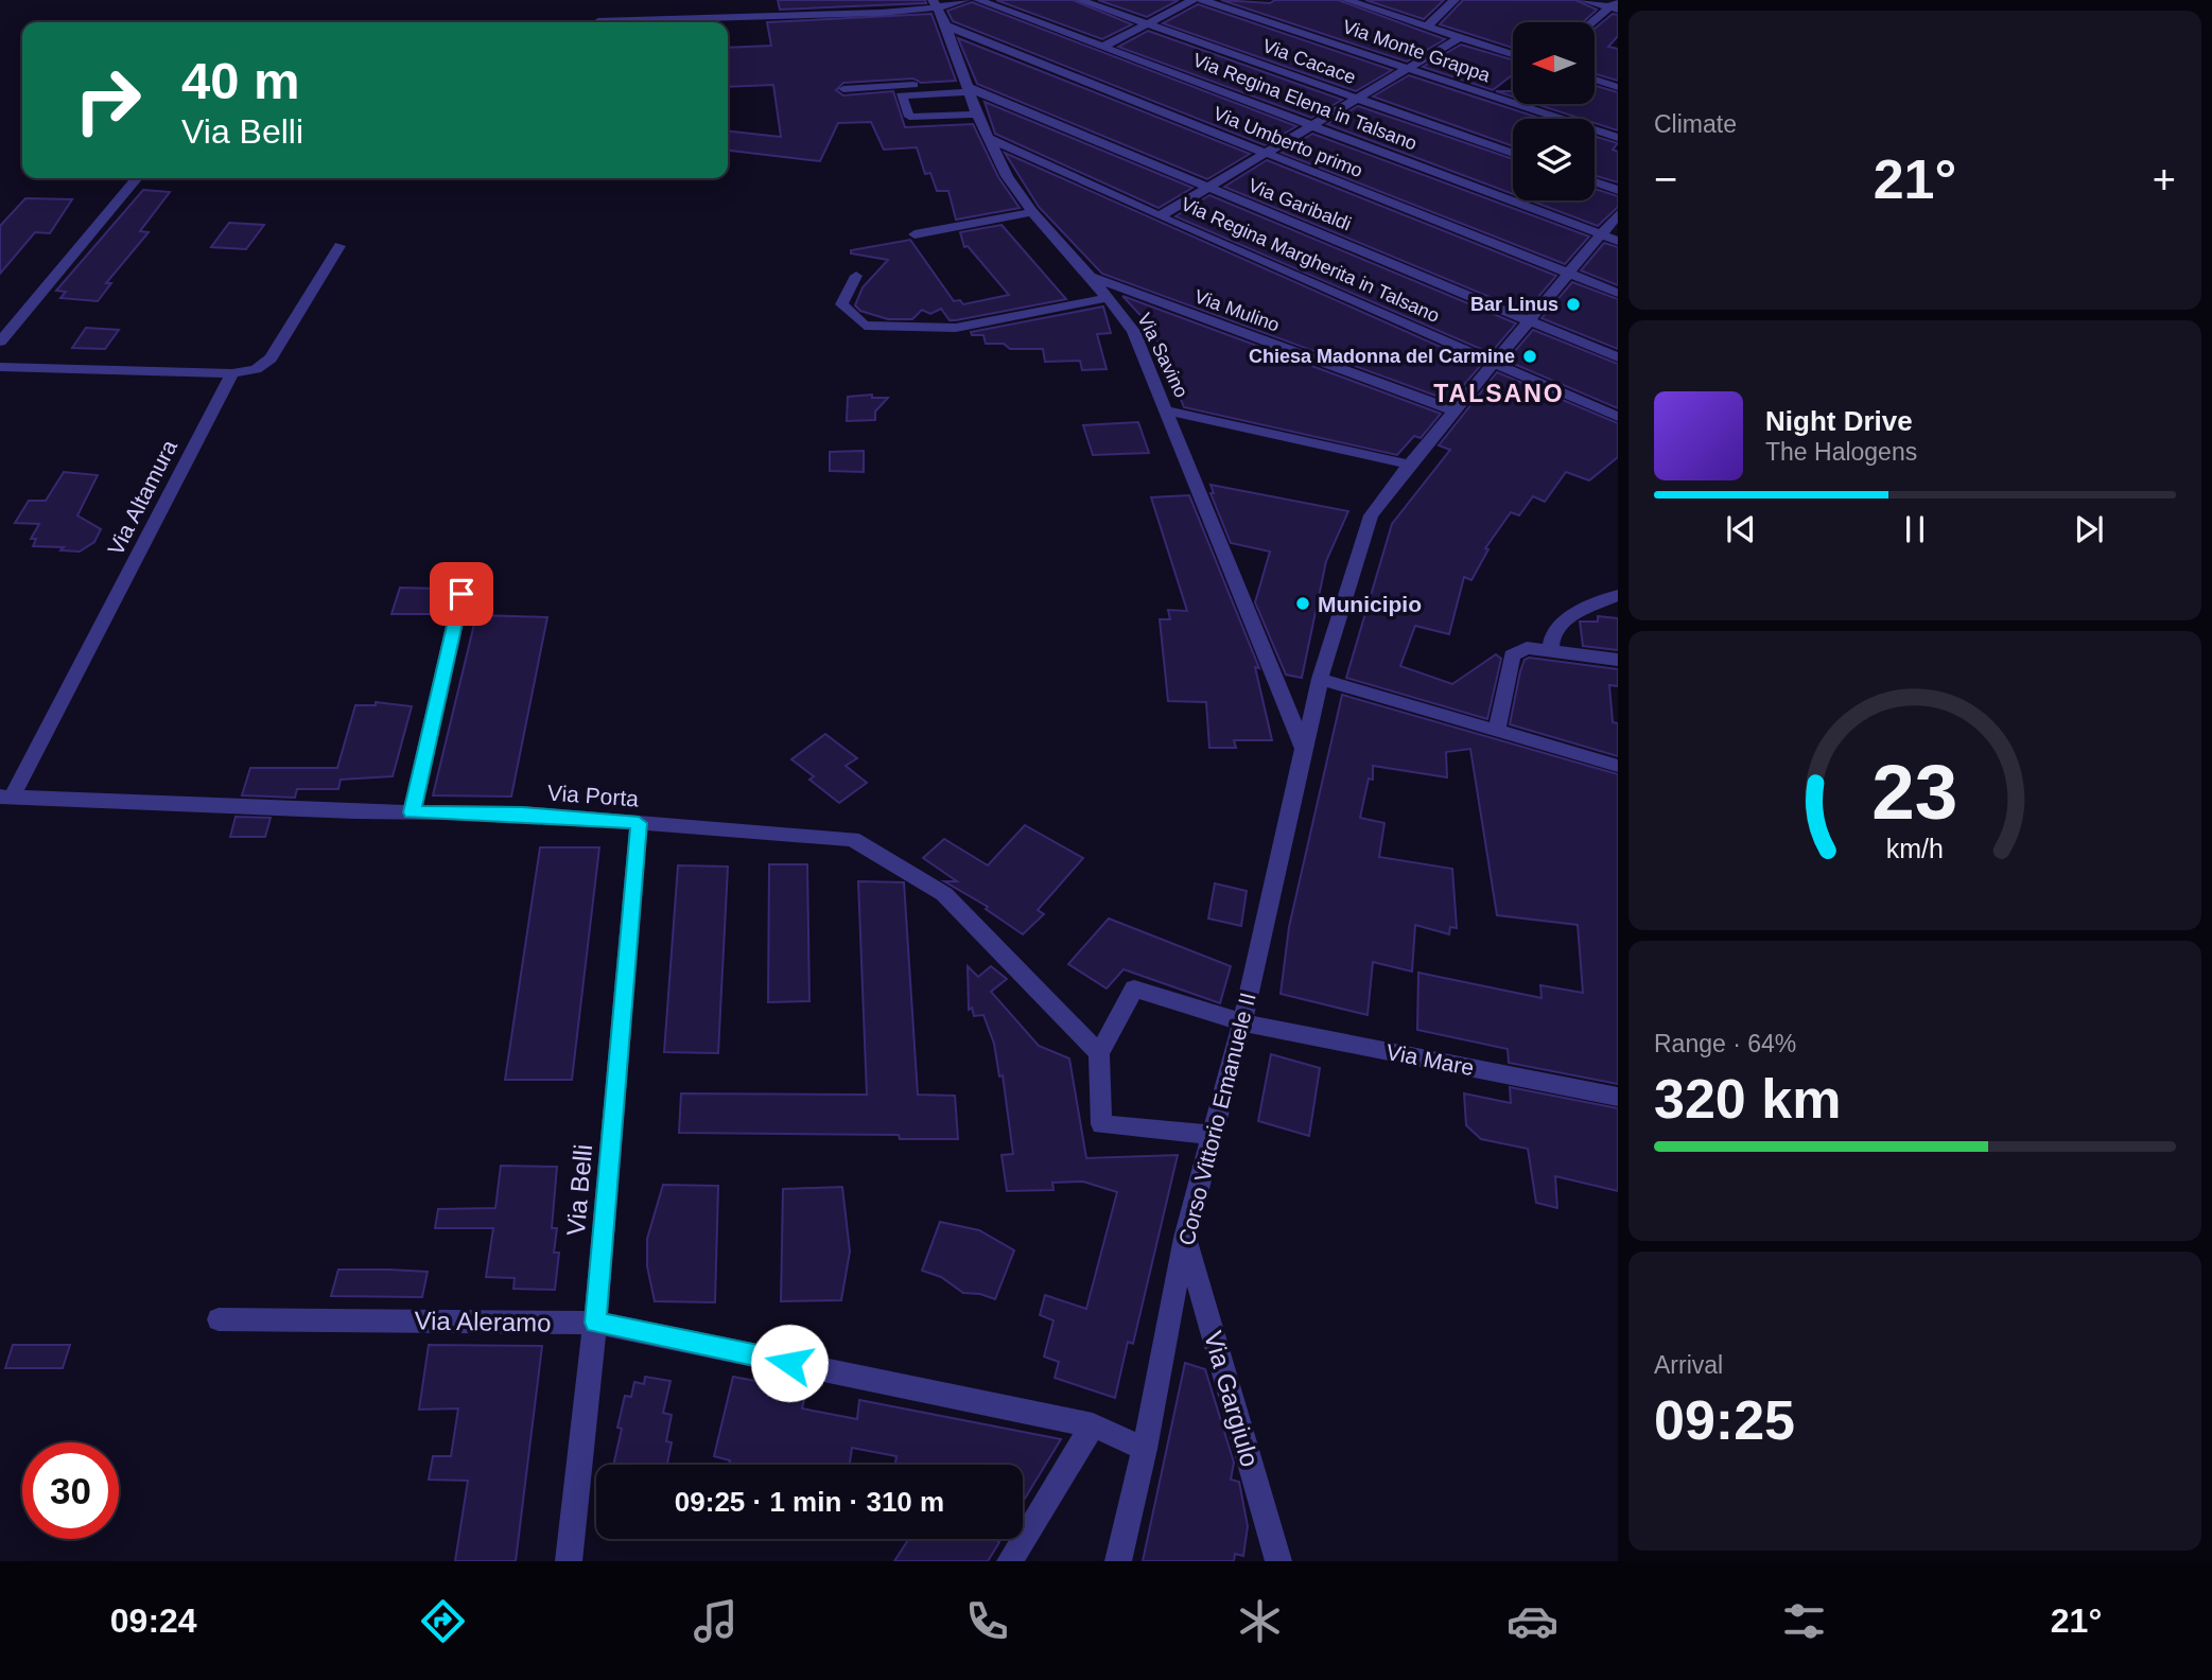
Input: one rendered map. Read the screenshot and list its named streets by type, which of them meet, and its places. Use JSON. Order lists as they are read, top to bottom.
{
  "streets": {
    "street": [
      "Via Monte Grappa",
      "Via Cacace",
      "Via Regina Elena in Talsano",
      "Via Umberto primo",
      "Via Garibaldi",
      "Via Regina Margherita in Talsano",
      "Via Mulino",
      "Via Savino",
      "Via Altamura",
      "Via Porta",
      "Via Mare",
      "Corso Vittorio Emanuele II",
      "Via Belli",
      "Via Aleramo",
      "Via Gargiulo"
    ]
  },
  "crossings": [
    ["Via Regina Elena in Talsano", "Corso Vittorio Emanuele II"],
    ["Via Umberto primo", "Via Savino"],
    ["Via Umberto primo", "Corso Vittorio Emanuele II"],
    ["Via Garibaldi", "Via Savino"],
    ["Via Garibaldi", "Corso Vittorio Emanuele II"],
    ["Via Regina Margherita in Talsano", "Via Savino"],
    ["Via Regina Margherita in Talsano", "Corso Vittorio Emanuele II"],
    ["Via Mulino", "Via Savino"],
    ["Via Mulino", "Corso Vittorio Emanuele II"],
    ["Via Savino", "Corso Vittorio Emanuele II"],
    ["Via Altamura", "Via Porta"],
    ["Via Porta", "Via Mare"],
    ["Via Porta", "Via Belli"],
    ["Via Mare", "Corso Vittorio Emanuele II"],
    ["Corso Vittorio Emanuele II", "Via Aleramo"],
    ["Corso Vittorio Emanuele II", "Via Gargiulo"],
    ["Via Belli", "Via Aleramo"]
  ],
  "districts": ["TALSANO"],
  "places": ["Bar Linus", "Chiesa Madonna del Carmine", "Municipio"],
  "north": "left",
  "page": {
    "tile": [
      "Climate",
      ["Range · 64%", "320 km"],
      ["Arrival", "09:25"]
    ],
    "turn": ["40 m", "Via Belli"],
    "heat": ["−", "21°", "+"],
    "song": ["Night Drive", "The Halogens"],
    "limit": "30",
    "trip": "09:25 · 1 min · 310 m",
    "tabs": ["09:24", "21°"],
    "gauge": ["23", "km/h"]
  }
}
